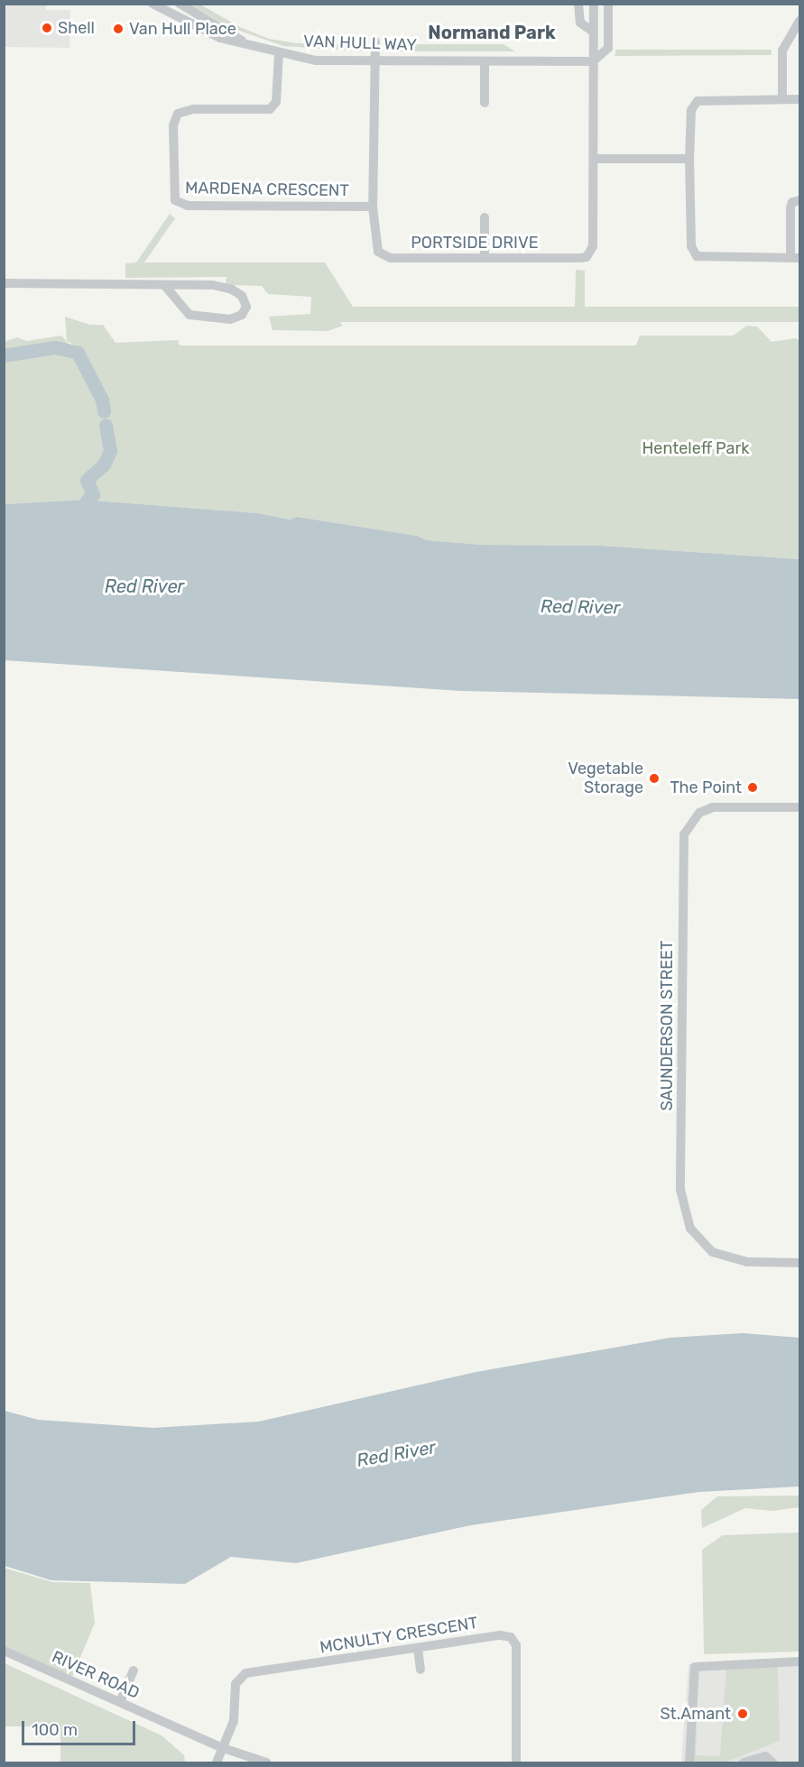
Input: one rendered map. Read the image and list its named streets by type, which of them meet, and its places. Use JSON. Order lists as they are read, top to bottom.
{
  "streets": {
    "street": [
      "VAN HULL WAY",
      "MARDENA CRESCENT",
      "PORTSIDE DRIVE",
      "SAUNDERSON STREET",
      "MCNULTY CRESCENT",
      "RIVER ROAD"
    ]
  },
  "crossings": [
    ["VAN HULL WAY", "MARDENA CRESCENT"],
    ["VAN HULL WAY", "PORTSIDE DRIVE"],
    ["MARDENA CRESCENT", "PORTSIDE DRIVE"],
    ["MCNULTY CRESCENT", "RIVER ROAD"]
  ],
  "districts": ["Normand Park"],
  "water": ["Red River"],
  "parks": ["Henteleff Park"],
  "places": [
    "Shell",
    "Van Hull Place",
    "Vegetable Storage",
    "The Point",
    "St.Amant"
  ],
  "scale_bar": "100 m"
}
